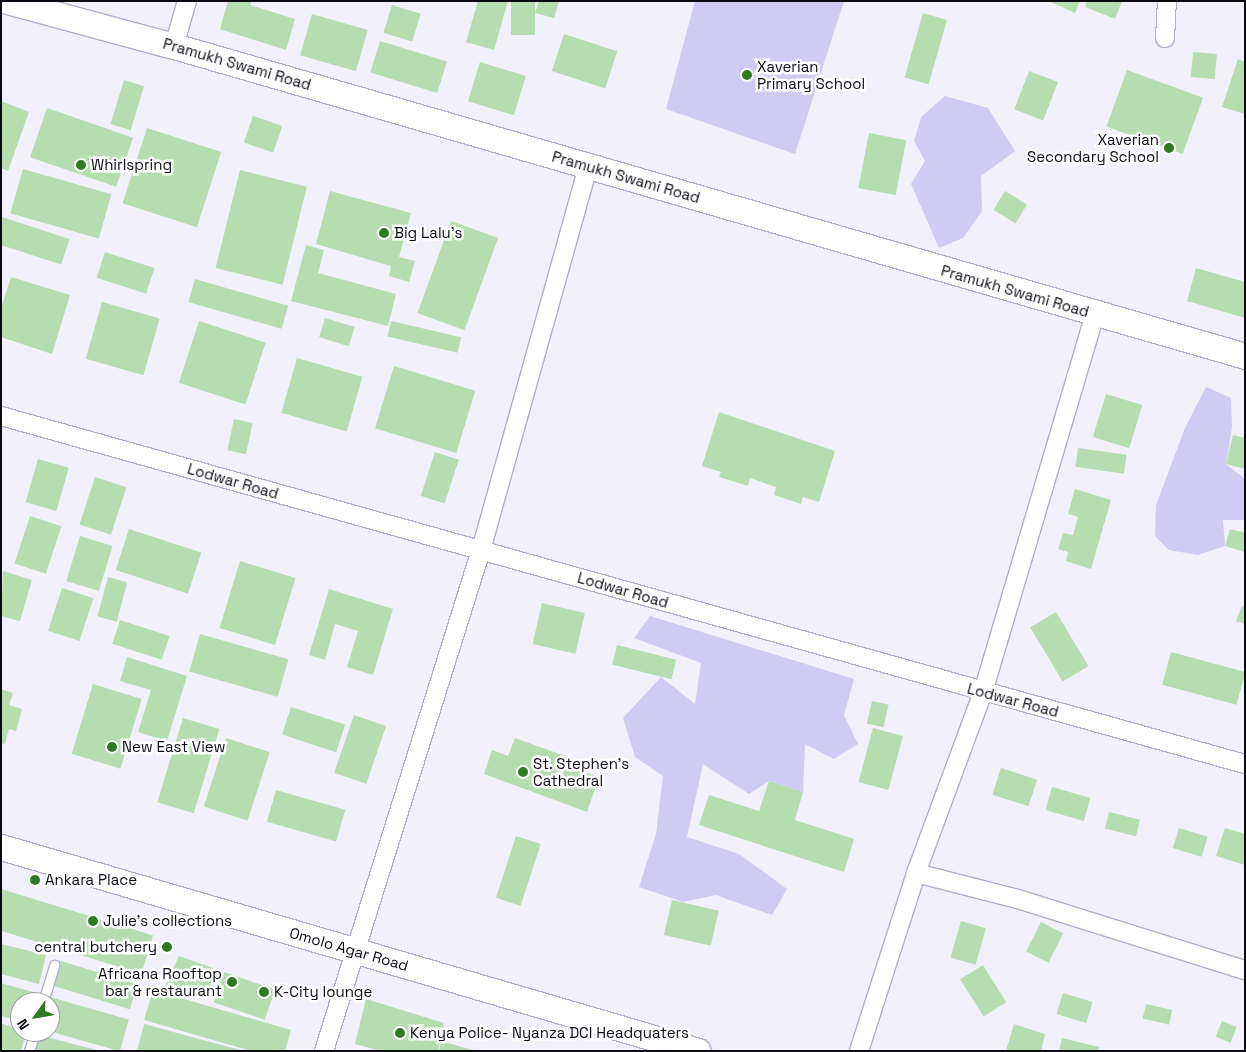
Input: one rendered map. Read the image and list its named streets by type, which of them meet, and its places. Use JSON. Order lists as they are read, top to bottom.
{
  "streets": {
    "main road": ["Pramukh Swami Road", "Omolo Agar Road"],
    "street": ["Lodwar Road"]
  },
  "places": [
    "Xaverian Primary School",
    "Xaverian Secondary School",
    "Whirlspring",
    "Big Lalu's",
    "New East View",
    "St. Stephen's Cathedral",
    "Ankara Place",
    "Julie's collections",
    "central butchery",
    "Africana Rooftop bar & restaurant",
    "K-City lounge",
    "Kenya Police- Nyanza DCI Headquaters"
  ],
  "north": "bottom left"
}
